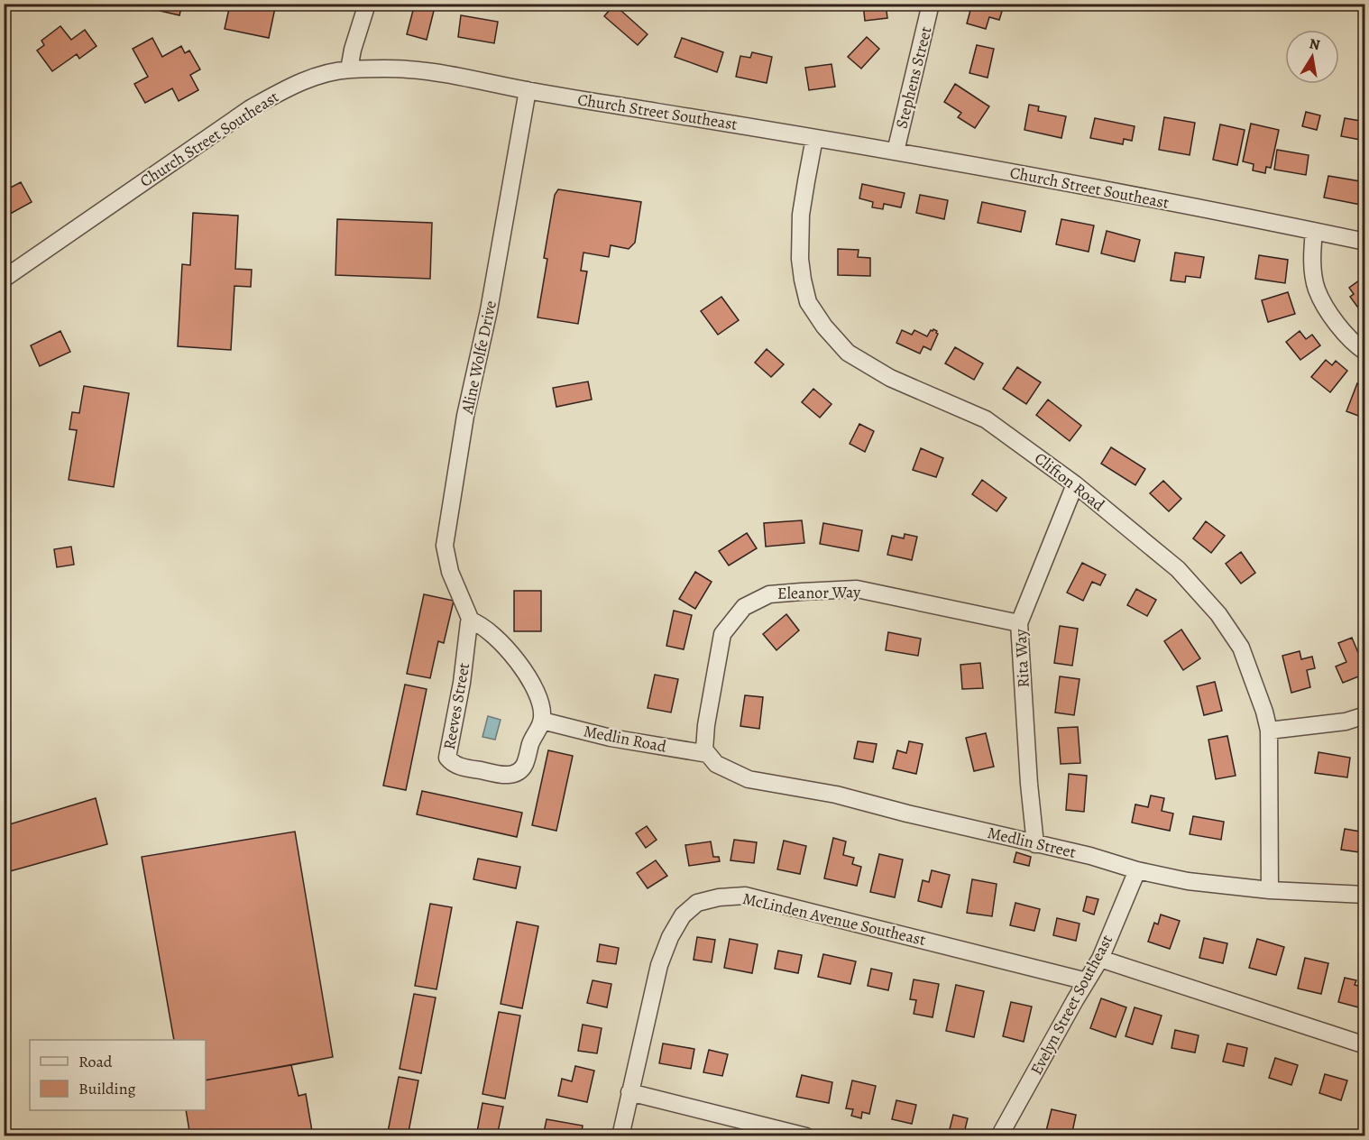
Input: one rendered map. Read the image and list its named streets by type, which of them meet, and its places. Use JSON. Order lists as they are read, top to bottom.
{
  "streets": {
    "street": [
      "Stephens Street",
      "Church Street Southeast",
      "Aline Wolfe Drive",
      "Clifton Road",
      "Eleanor Way",
      "Rita Way",
      "Reeves Street",
      "Medlin Road",
      "Medlin Street",
      "McLinden Avenue Southeast",
      "Evelyn Street Southeast"
    ]
  },
  "crossings": [
    ["Stephens Street", "Church Street Southeast"],
    ["Church Street Southeast", "Aline Wolfe Drive"],
    ["Church Street Southeast", "Clifton Road"],
    ["Aline Wolfe Drive", "Reeves Street"],
    ["Clifton Road", "Rita Way"],
    ["Clifton Road", "Medlin Street"],
    ["Eleanor Way", "Rita Way"],
    ["Eleanor Way", "Medlin Road"],
    ["Eleanor Way", "Medlin Street"],
    ["Rita Way", "Medlin Street"],
    ["Reeves Street", "Medlin Road"],
    ["Medlin Road", "Medlin Street"],
    ["Medlin Street", "Evelyn Street Southeast"],
    ["McLinden Avenue Southeast", "Evelyn Street Southeast"]
  ],
  "legend": ["Road", "Building"],
  "north": "top"
}
